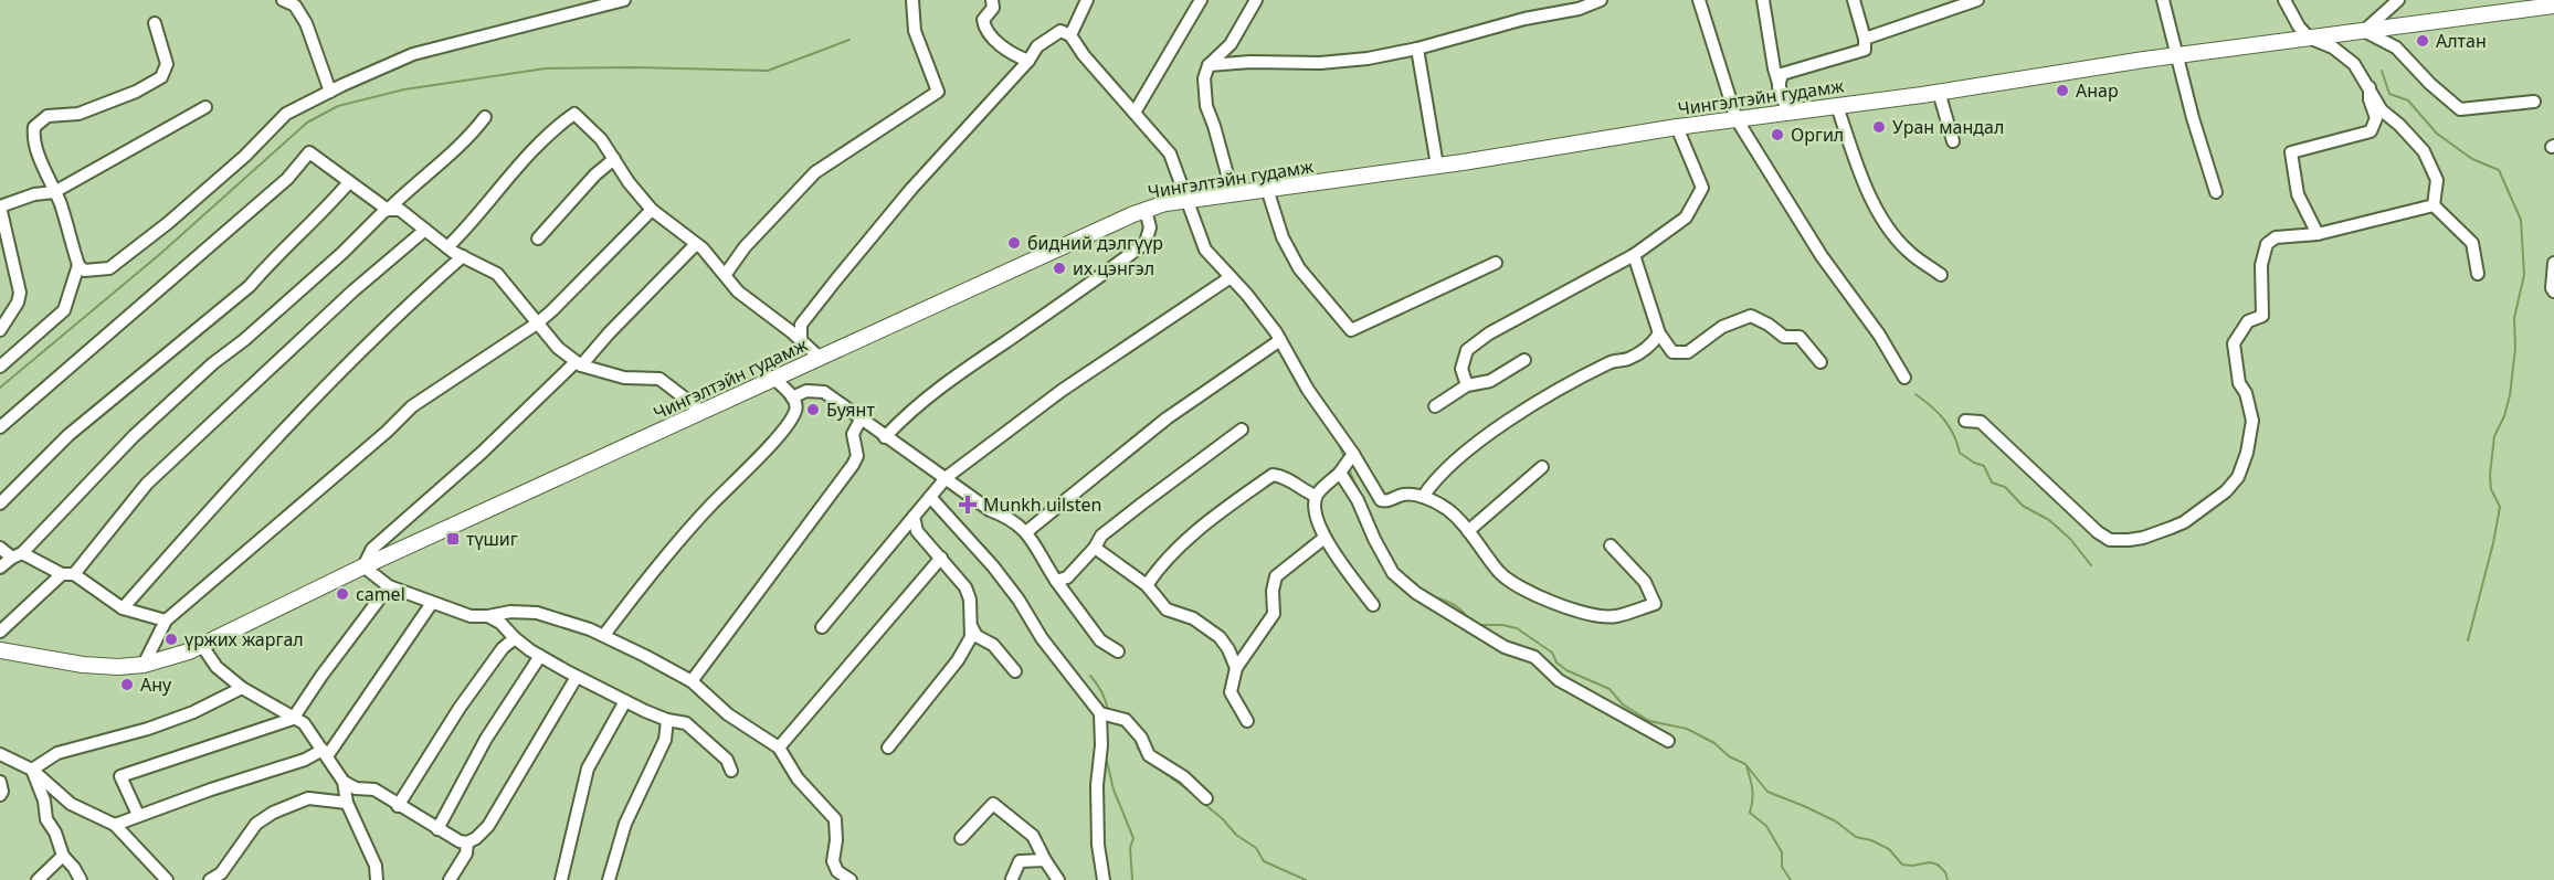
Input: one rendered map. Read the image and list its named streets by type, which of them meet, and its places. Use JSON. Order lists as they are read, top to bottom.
{
  "streets": {
    "main road": ["Чингэлтэйн гудамж"]
  },
  "places": {
    "other": [
      "Алтан",
      "Анар",
      "Уран мандал",
      "Оргил",
      "бидний дэлгүүр",
      "их цэнгэл",
      "Буянт",
      "camel",
      "үржих жаргал",
      "Ану"
    ],
    "health": ["Munkh uilsten"],
    "transit": ["түшиг"]
  }
}
